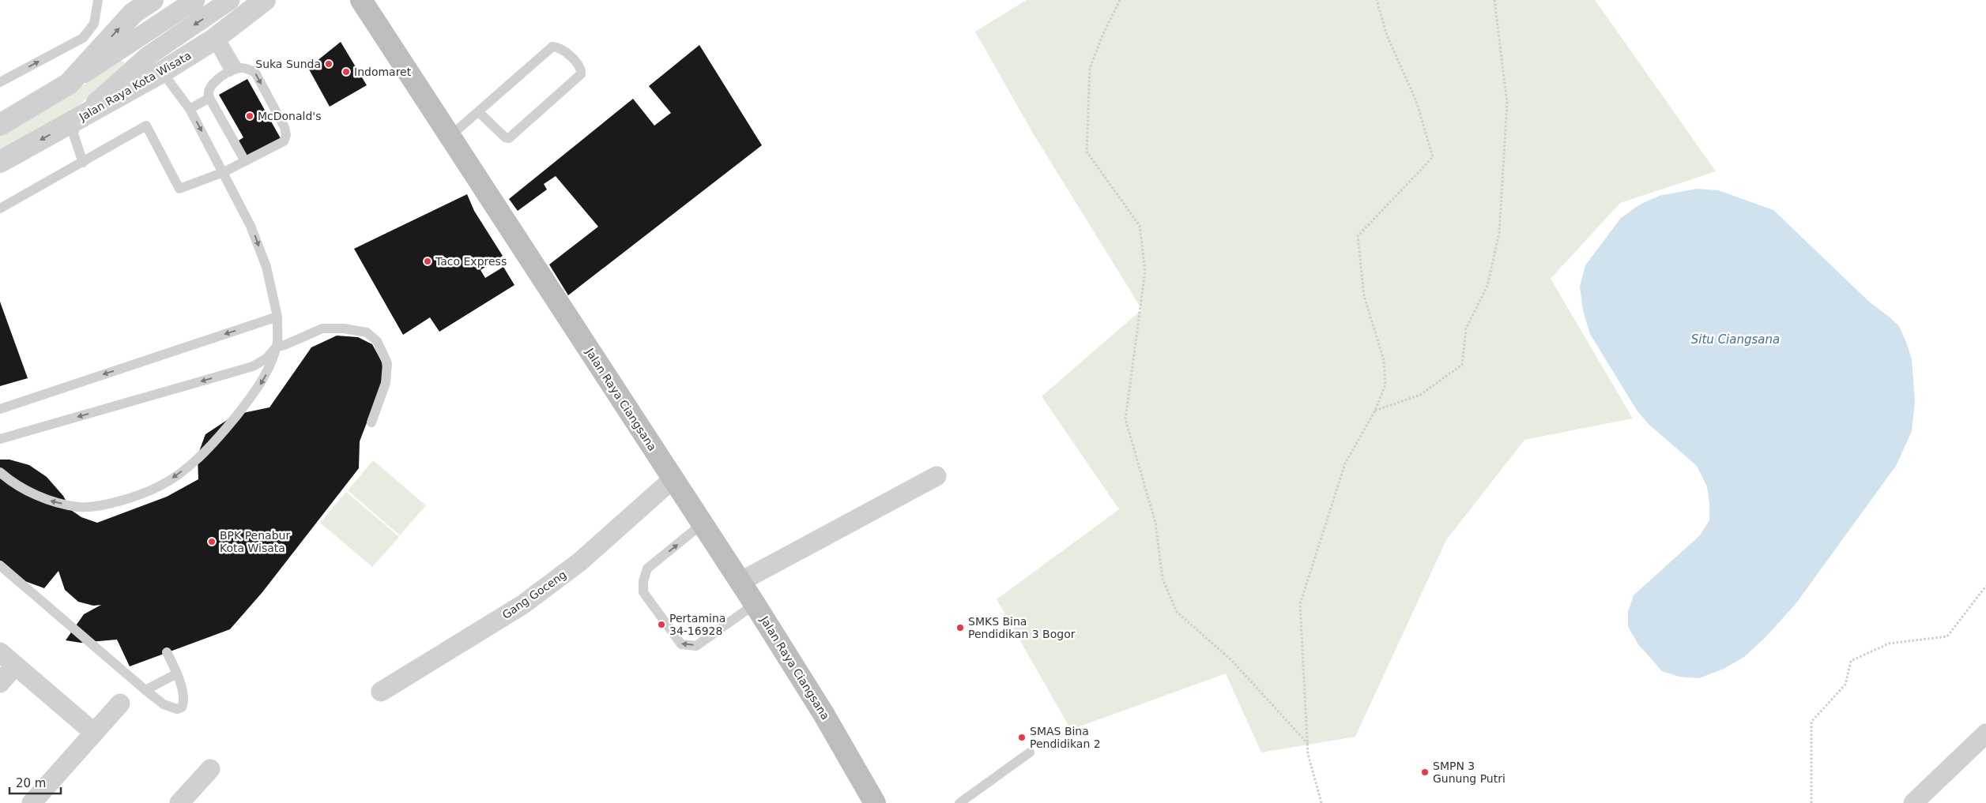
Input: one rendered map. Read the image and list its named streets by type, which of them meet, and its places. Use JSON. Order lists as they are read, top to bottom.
{
  "streets": {
    "main road": ["Jalan Raya Ciangsana"],
    "street": ["Jalan Raya Kota Wisata", "Gang Goceng"]
  },
  "crossings": [
    ["Jalan Raya Ciangsana", "Gang Goceng"]
  ],
  "water": ["Situ Ciangsana"],
  "places": [
    "Suka Sunda",
    "Indomaret",
    "McDonald's",
    "Taco Express",
    "BPK Penabur Kota Wisata",
    "Pertamina 34-16928",
    "SMKS Bina Pendidikan 3 Bogor",
    "SMAS Bina Pendidikan 2",
    "SMPN 3 Gunung Putri"
  ],
  "scale_bar": "20 m"
}
